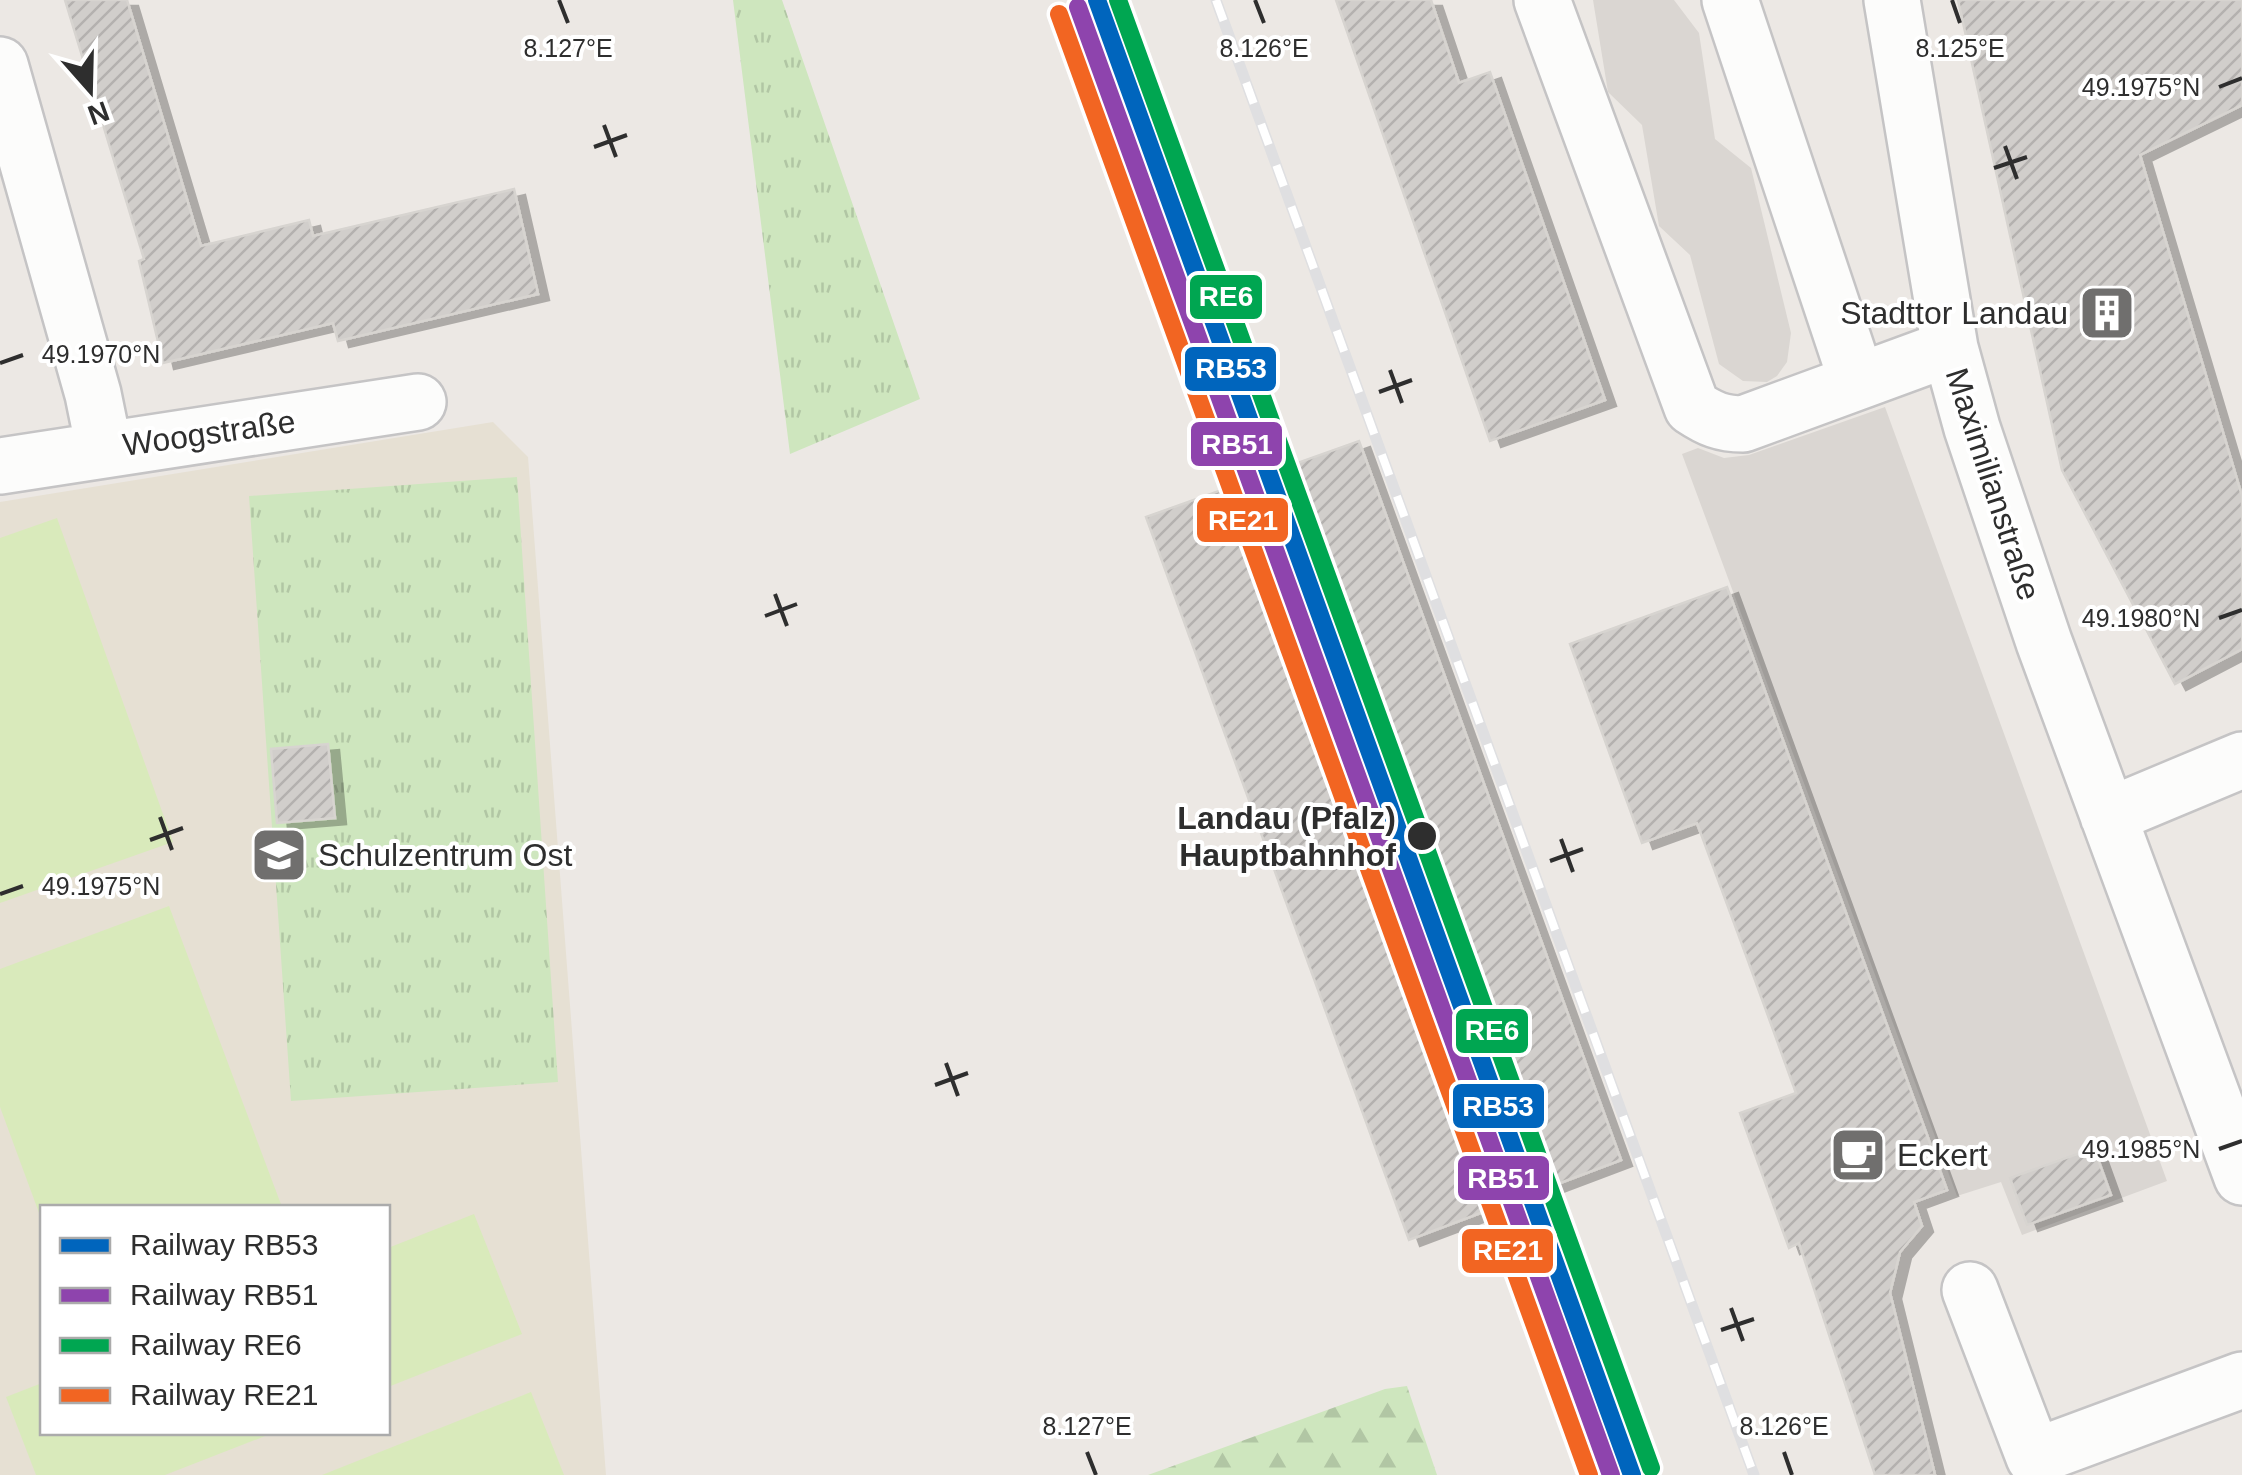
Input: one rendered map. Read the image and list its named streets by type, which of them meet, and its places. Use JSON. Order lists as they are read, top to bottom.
{
  "streets": {
    "street": ["Woogstraße", "Maximilianstraße"]
  },
  "places": {
    "building": ["Stadttor Landau"],
    "other": ["Landau (Pfalz) Hauptbahnhof"],
    "school or university": ["Schulzentrum Ost"],
    "cafe": ["Eckert"]
  },
  "lines": [
    "rail line RB53",
    "rail line RE6",
    "rail line RB51",
    "rail line RE21"
  ],
  "legend": [
    "Railway RB53",
    "Railway RB51",
    "Railway RE6",
    "Railway RE21"
  ],
  "north": "bottom",
  "coordinates": [
    "8.127°E",
    "8.126°E",
    "8.125°E",
    "49.1975°N",
    "49.1970°N",
    "49.1980°N",
    "49.1985°N"
  ]
}
